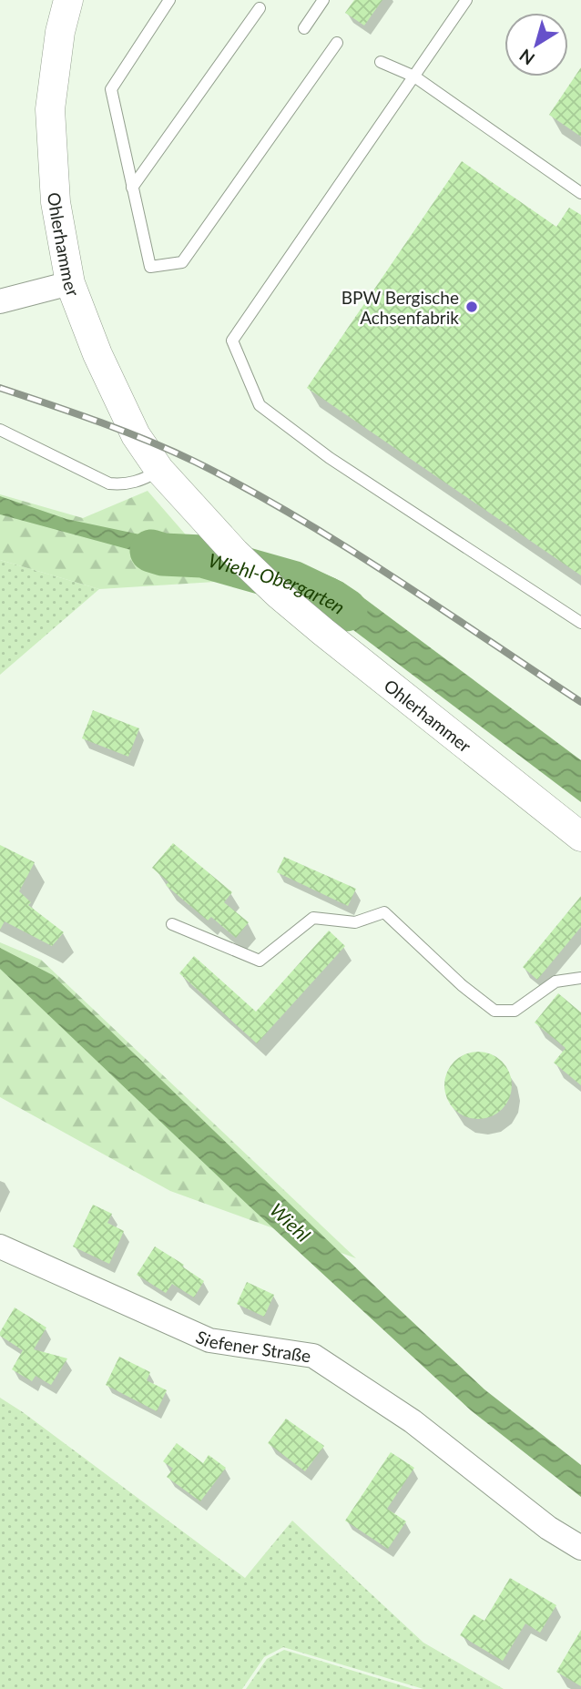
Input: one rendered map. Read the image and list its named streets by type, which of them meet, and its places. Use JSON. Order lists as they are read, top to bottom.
{
  "streets": {
    "street": ["Ohlerhammer", "Siefener Straße"]
  },
  "water": ["Wiehl-Obergarten", "Wiehl"],
  "places": ["BPW Bergische Achsenfabrik"],
  "north": "bottom left"
}
